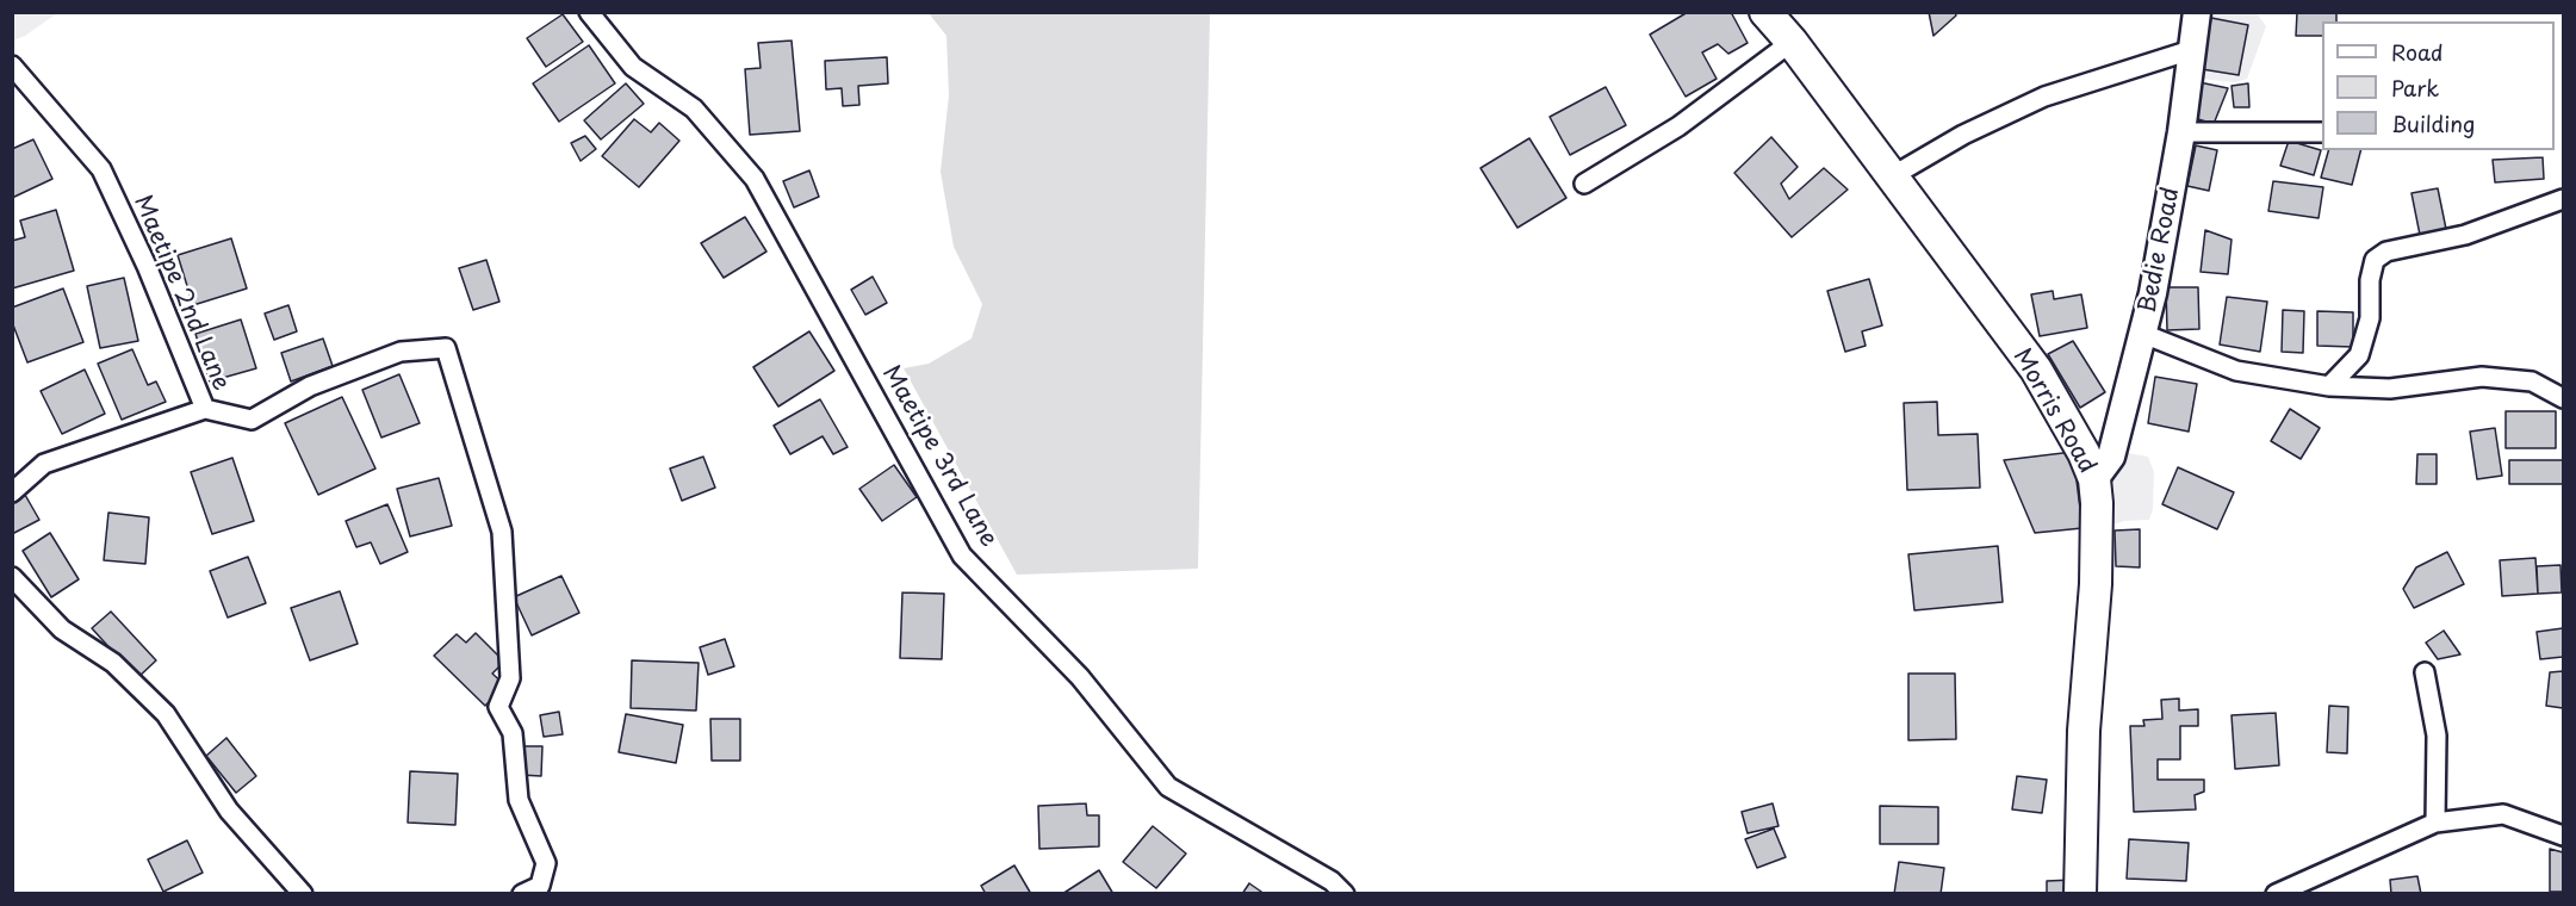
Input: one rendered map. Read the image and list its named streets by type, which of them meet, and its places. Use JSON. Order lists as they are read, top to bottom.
{
  "streets": {
    "main road": ["Morris Road"],
    "street": ["Bedie Road", "Maetipe 2nd Lane", "Maetipe 3rd Lane"]
  },
  "crossings": [
    ["Bedie Road", "Morris Road"]
  ],
  "legend": ["Road", "Park", "Building"]
}
